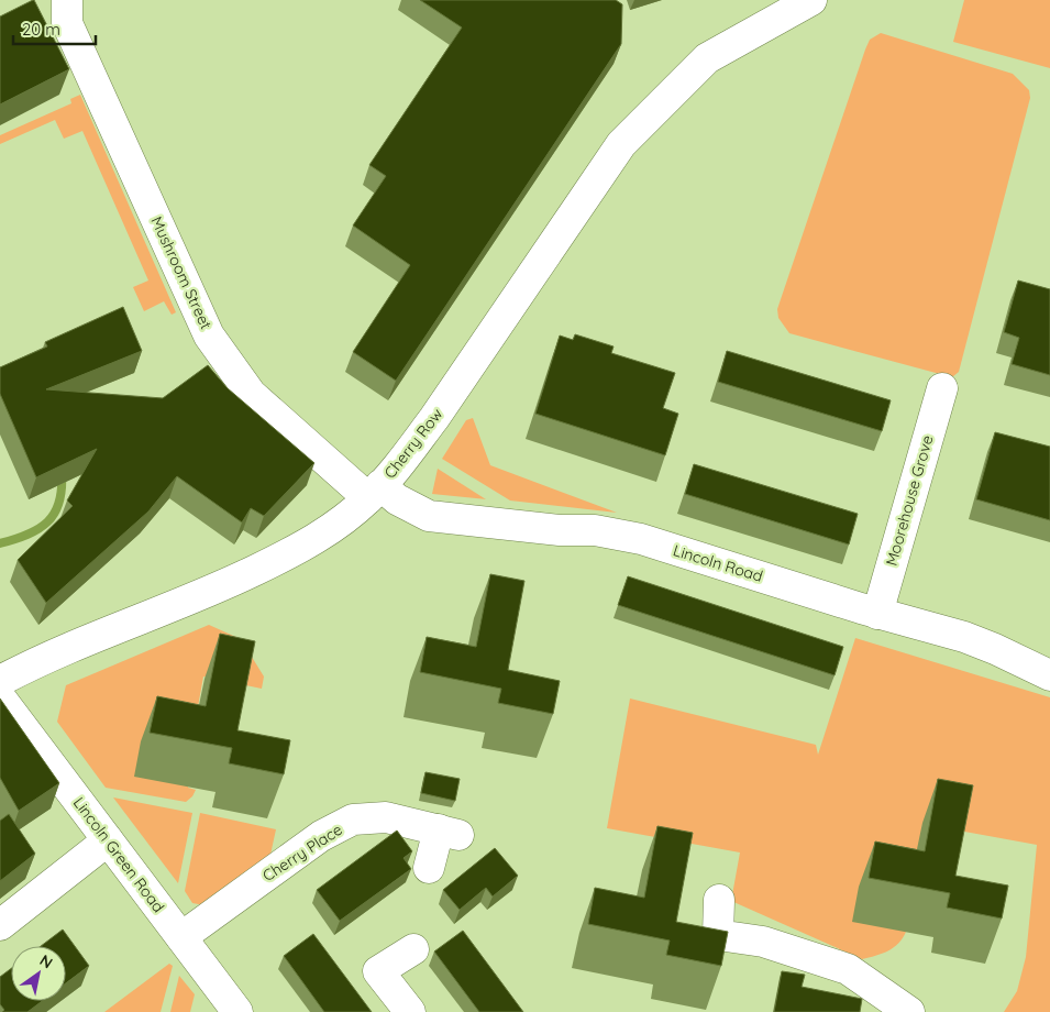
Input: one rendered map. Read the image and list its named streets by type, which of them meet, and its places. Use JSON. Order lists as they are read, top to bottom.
{
  "streets": {
    "street": [
      "Mushroom Street",
      "Cherry Row",
      "Moorehouse Grove",
      "Lincoln Road",
      "Cherry Place",
      "Lincoln Green Road"
    ]
  },
  "crossings": [
    ["Mushroom Street", "Cherry Row"],
    ["Mushroom Street", "Lincoln Road"],
    ["Cherry Row", "Lincoln Road"],
    ["Moorehouse Grove", "Lincoln Road"],
    ["Cherry Place", "Lincoln Green Road"]
  ],
  "scale_bar": "20 m",
  "north": "top right"
}
